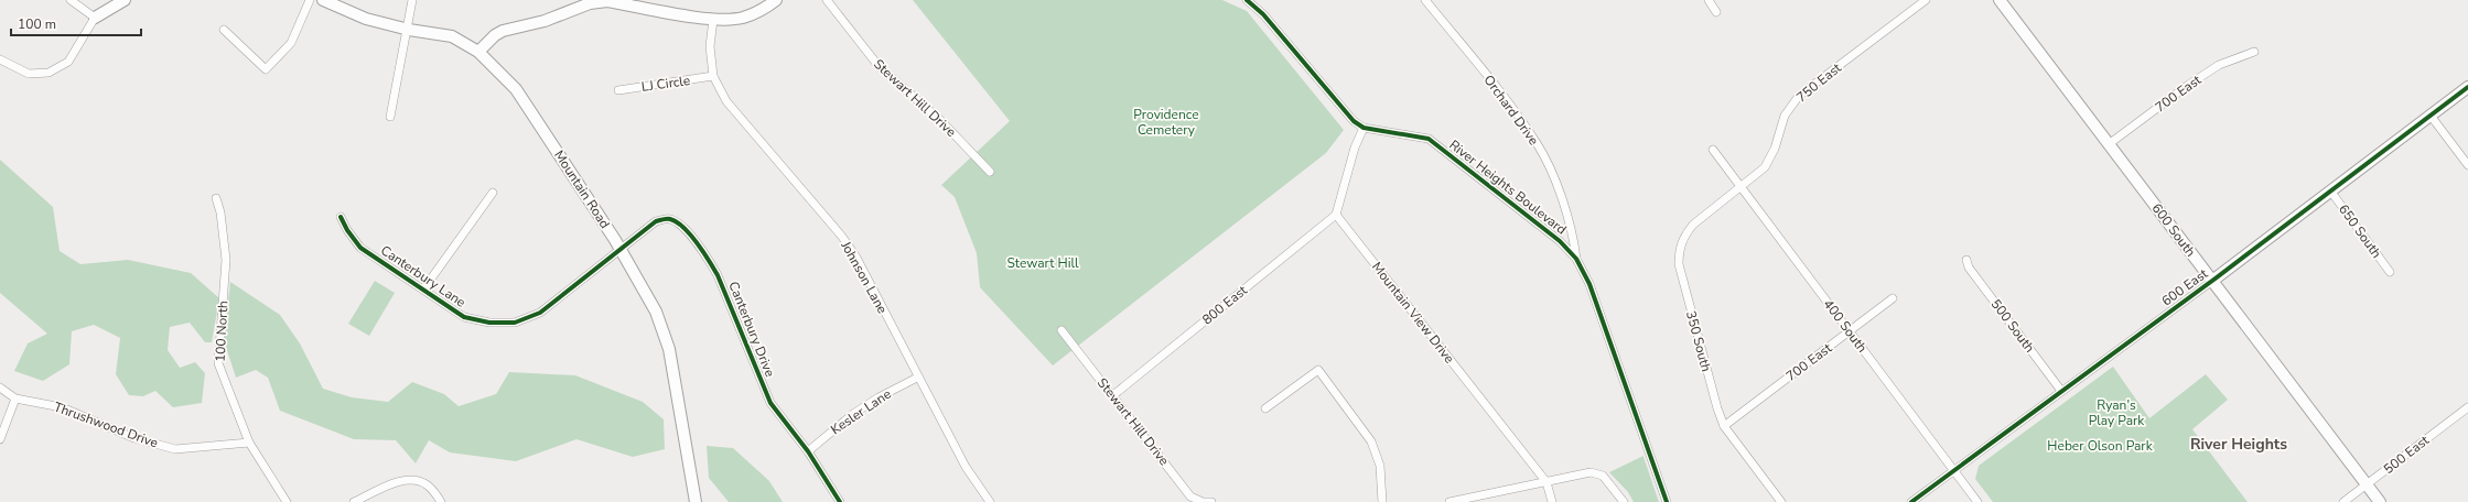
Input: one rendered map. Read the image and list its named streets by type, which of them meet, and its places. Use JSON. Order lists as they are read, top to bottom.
{
  "streets": {
    "street": [
      "750 East",
      "LJ Circle",
      "700 East",
      "Stewart Hill Drive",
      "Orchard Drive",
      "River Heights Boulevard",
      "Mountain Road",
      "600 South",
      "650 South",
      "Canterbury Lane",
      "Johnson Lane",
      "600 East",
      "800 East",
      "Mountain View Drive",
      "400 South",
      "500 South",
      "Canterbury Drive",
      "100 North",
      "350 South",
      "Kesler Lane",
      "Thrushwood Drive",
      "500 East"
    ]
  },
  "crossings": [
    ["750 East", "400 South"],
    ["750 East", "350 South"],
    ["LJ Circle", "Johnson Lane"],
    ["700 East", "600 South"],
    ["700 East", "400 South"],
    ["700 East", "350 South"],
    ["Stewart Hill Drive", "800 East"],
    ["Orchard Drive", "River Heights Boulevard"],
    ["Mountain Road", "Canterbury Lane"],
    ["Mountain Road", "Canterbury Drive"],
    ["600 South", "600 East"],
    ["600 South", "500 East"],
    ["650 South", "600 East"],
    ["Canterbury Lane", "Canterbury Drive"],
    ["Johnson Lane", "Kesler Lane"],
    ["600 East", "400 South"],
    ["600 East", "500 South"],
    ["800 East", "Mountain View Drive"],
    ["400 South", "350 South"],
    ["Canterbury Drive", "Kesler Lane"],
    ["100 North", "Thrushwood Drive"]
  ],
  "districts": ["River Heights"],
  "parks": [
    "Providence Cemetery",
    "Stewart Hill",
    "Ryan's Play Park",
    "Heber Olson Park"
  ],
  "scale_bar": "100 m"
}
